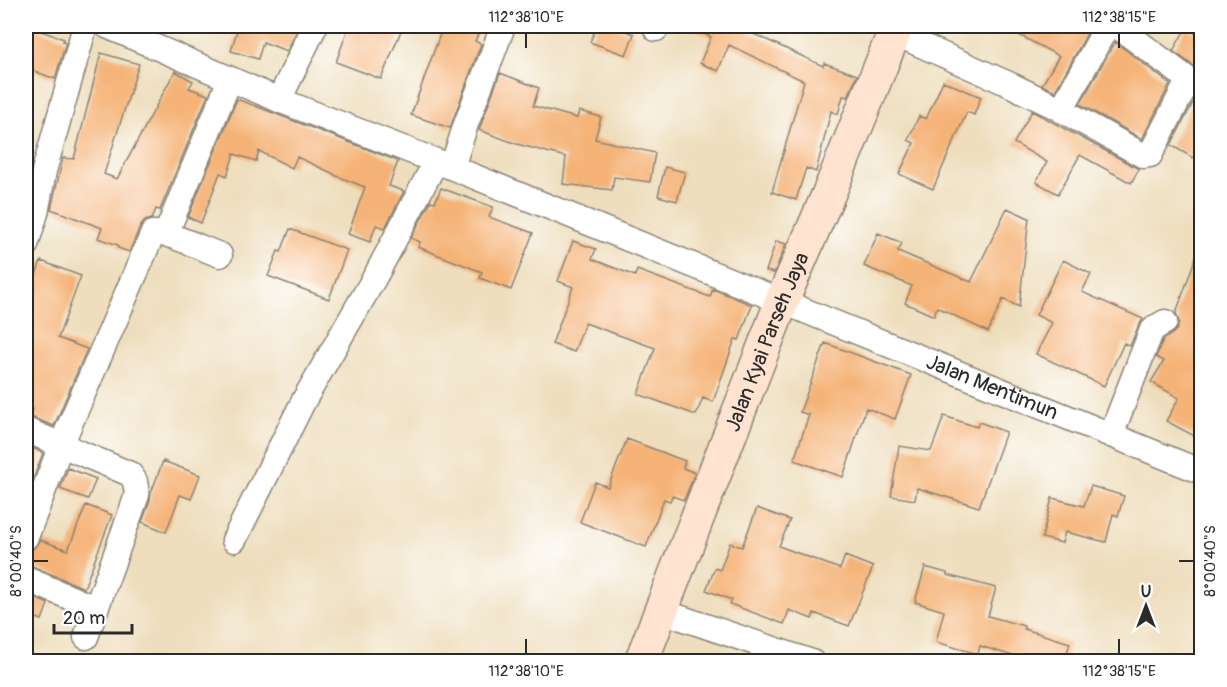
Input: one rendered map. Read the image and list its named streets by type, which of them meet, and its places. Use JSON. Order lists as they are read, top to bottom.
{
  "streets": {
    "main road": ["Jalan Kyai Parseh Jaya"],
    "street": ["Jalan Mentimun"]
  },
  "crossings": [
    ["Jalan Kyai Parseh Jaya", "Jalan Mentimun"]
  ],
  "scale_bar": "20 m",
  "north": "top",
  "coordinates": ["112°38'10\"E", "112°38'15\"E", "8°00'40\"S"]
}
